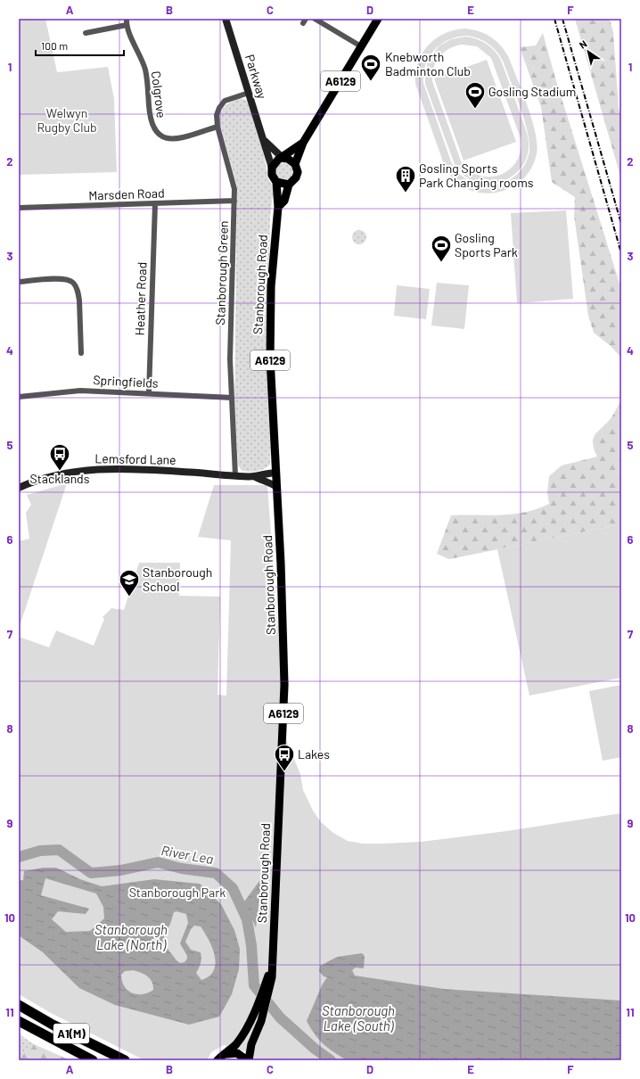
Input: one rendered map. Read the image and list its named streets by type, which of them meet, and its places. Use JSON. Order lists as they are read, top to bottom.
{
  "streets": {
    "highway": ["A1(M)"],
    "main road": ["A6129", "Stanborough Road"],
    "street": [
      "Parkway",
      "Colgrove",
      "Marsden Road",
      "Stanborough Green",
      "Heather Road",
      "Springfields",
      "Lemsford Lane"
    ]
  },
  "crossings": [
    ["Parkway", "Stanborough Green"],
    ["Parkway", "Stanborough Road"],
    ["A6129", "Stanborough Road"],
    ["Colgrove", "Stanborough Green"],
    ["Marsden Road", "Stanborough Green"],
    ["Marsden Road", "Heather Road"],
    ["Stanborough Green", "Springfields"],
    ["Stanborough Green", "Lemsford Lane"],
    ["Stanborough Road", "Lemsford Lane"],
    ["Heather Road", "Springfields"]
  ],
  "water": ["River Lea", "Stanborough Lake (North)", "Stanborough Lake (South)"],
  "parks": ["Welwyn Rugby Club", "Stanborough Park"],
  "places": {
    "sports": ["Knebworth Badminton Club", "Gosling Stadium", "Gosling Sports Park"],
    "building": ["Gosling Sports Park Changing rooms"],
    "bus stop": ["Stacklands", "Lakes"],
    "school or university": ["Stanborough School"]
  },
  "scale_bar": "100 m",
  "north": "top left",
  "grid": {
    "columns": [
      "A",
      "B",
      "C",
      "D",
      "E",
      "F"
    ],
    "rows": [
      "1",
      "2",
      "3",
      "4",
      "5",
      "6",
      "7",
      "8",
      "9",
      "10",
      "11"
    ]
  }
}
